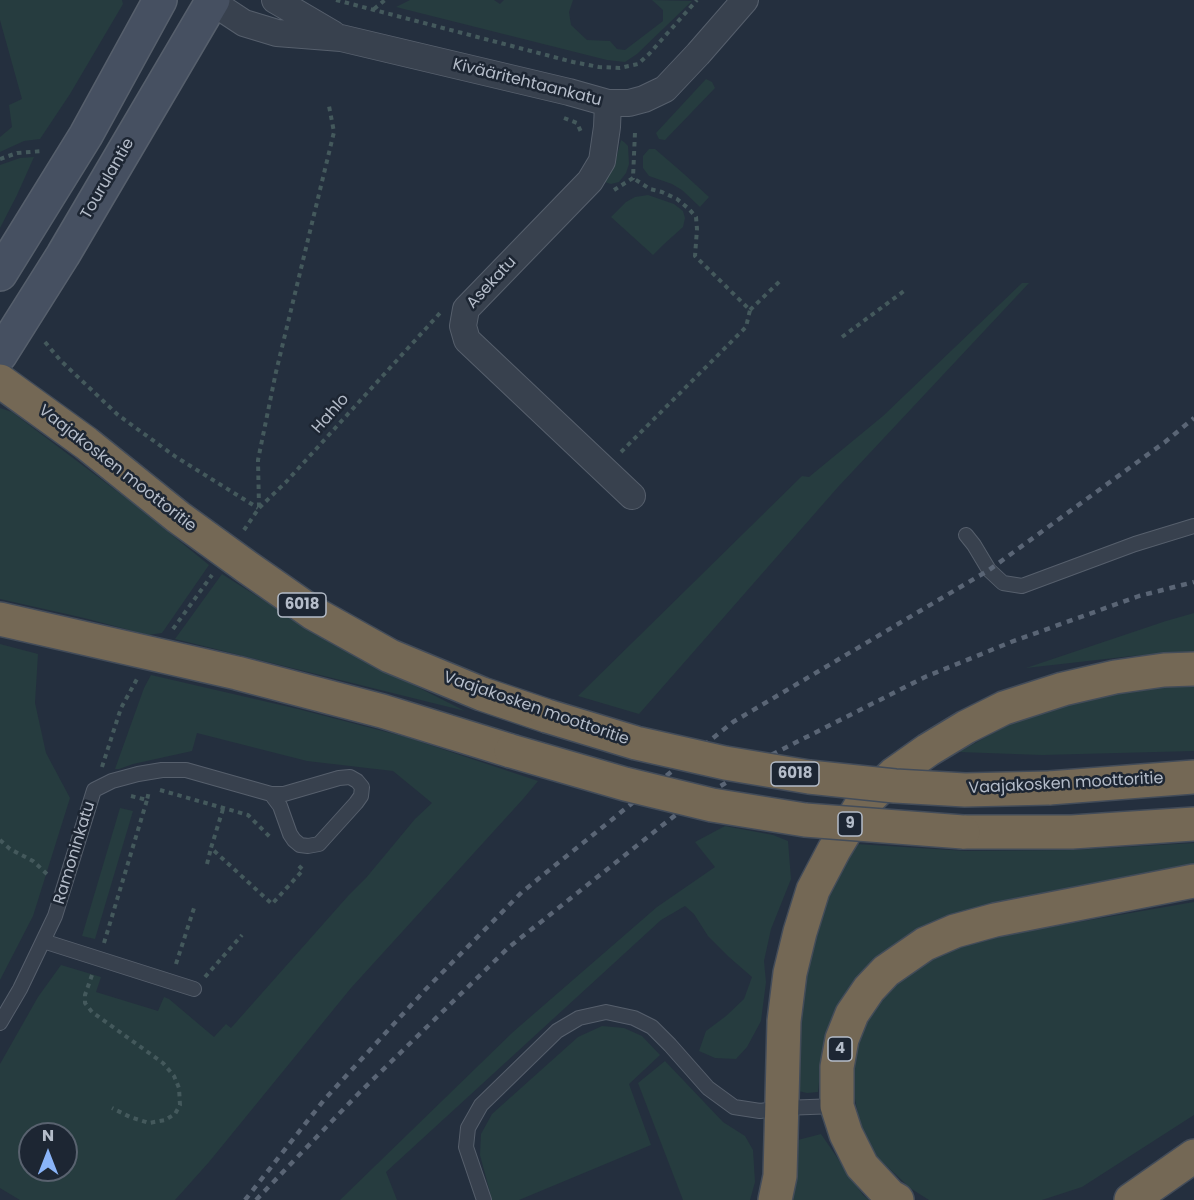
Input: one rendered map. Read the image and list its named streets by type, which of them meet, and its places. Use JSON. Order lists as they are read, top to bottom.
{
  "streets": {
    "highway": [
      "Vaajakosken moottoritie",
      "6018",
      "9",
      "4"
    ],
    "main road": ["Tourulantie"],
    "street": ["Kivääritehtaankatu", "Asekatu"],
    "lane": ["Ramoninkatu"],
    "path": ["Hahlo"]
  },
  "crossings": [
    ["Kivääritehtaankatu", "Tourulantie"],
    ["Kivääritehtaankatu", "Asekatu"]
  ],
  "north": "top"
}
